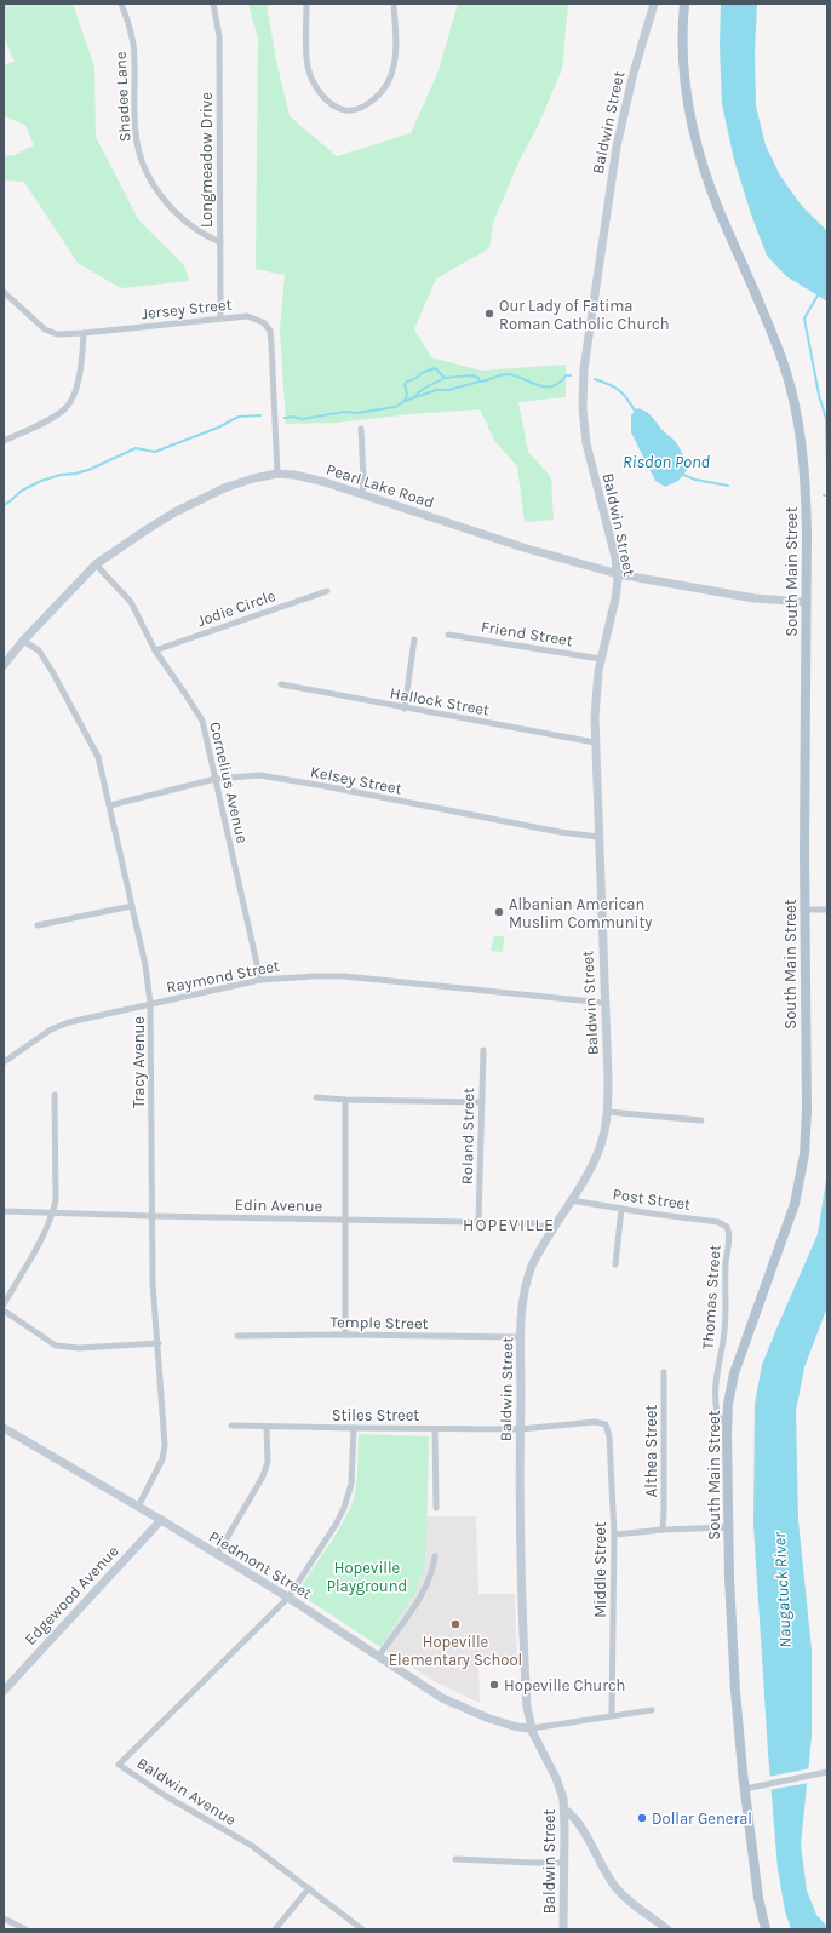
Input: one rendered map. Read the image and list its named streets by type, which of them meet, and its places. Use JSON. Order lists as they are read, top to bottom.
{
  "streets": {
    "main road": [
      "Baldwin Street",
      "Pearl Lake Road",
      "South Main Street",
      "Piedmont Street",
      "Edgewood Avenue"
    ],
    "street": [
      "Shadee Lane",
      "Longmeadow Drive",
      "Jersey Street",
      "Jodie Circle",
      "Friend Street",
      "Hallock Street",
      "Kelsey Street",
      "Cornelius Avenue",
      "Raymond Street",
      "Tracy Avenue",
      "Roland Street",
      "Post Street",
      "Edin Avenue",
      "Thomas Street",
      "Temple Street",
      "Stiles Street",
      "Althea Street",
      "Middle Street",
      "Baldwin Avenue"
    ]
  },
  "crossings": [
    ["Shadee Lane", "Longmeadow Drive"],
    ["Baldwin Street", "Pearl Lake Road"],
    ["Baldwin Street", "Friend Street"],
    ["Baldwin Street", "Hallock Street"],
    ["Baldwin Street", "Kelsey Street"],
    ["Baldwin Street", "Raymond Street"],
    ["Baldwin Street", "Post Street"],
    ["Baldwin Street", "Edin Avenue"],
    ["Baldwin Street", "Temple Street"],
    ["Baldwin Street", "Stiles Street"],
    ["Baldwin Street", "Piedmont Street"],
    ["Longmeadow Drive", "Jersey Street"],
    ["Jersey Street", "Pearl Lake Road"],
    ["Pearl Lake Road", "South Main Street"],
    ["Pearl Lake Road", "Cornelius Avenue"],
    ["Pearl Lake Road", "Tracy Avenue"],
    ["South Main Street", "Thomas Street"],
    ["Jodie Circle", "Cornelius Avenue"],
    ["Kelsey Street", "Cornelius Avenue"],
    ["Kelsey Street", "Tracy Avenue"],
    ["Cornelius Avenue", "Raymond Street"],
    ["Raymond Street", "Tracy Avenue"],
    ["Tracy Avenue", "Edin Avenue"],
    ["Tracy Avenue", "Piedmont Street"],
    ["Roland Street", "Edin Avenue"],
    ["Post Street", "Thomas Street"],
    ["Stiles Street", "Middle Street"],
    ["Piedmont Street", "Edgewood Avenue"],
    ["Piedmont Street", "Baldwin Avenue"]
  ],
  "districts": ["HOPEVILLE"],
  "water": ["Risdon Pond", "Naugatuck River"],
  "parks": ["Hopeville Playground"],
  "places": [
    "Our Lady of Fatima Roman Catholic Church",
    "Albanian American Muslim Community",
    "Hopeville Elementary School",
    "Hopeville Church",
    "Dollar General"
  ]
}
